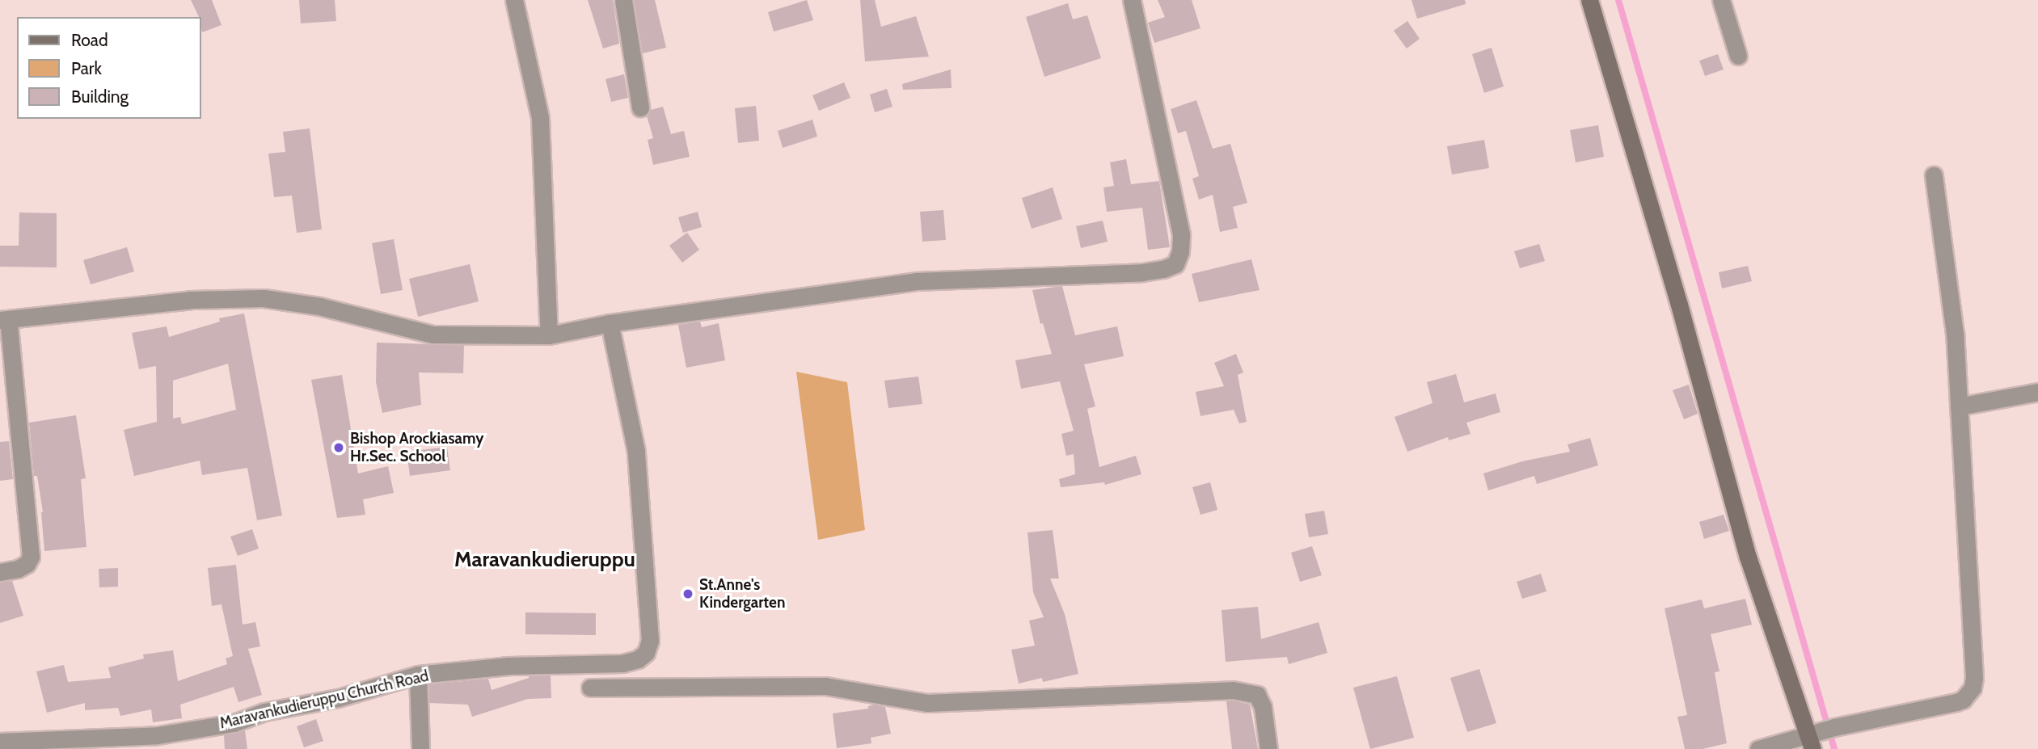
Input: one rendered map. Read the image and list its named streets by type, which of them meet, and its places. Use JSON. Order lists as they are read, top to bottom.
{
  "streets": {
    "street": ["Maravankudieruppu Church Road"]
  },
  "districts": ["Maravankudieruppu"],
  "places": ["Bishop Arockiasamy Hr.Sec. School", "St.Anne's Kindergarten"],
  "legend": ["Road", "Park", "Building"]
}
